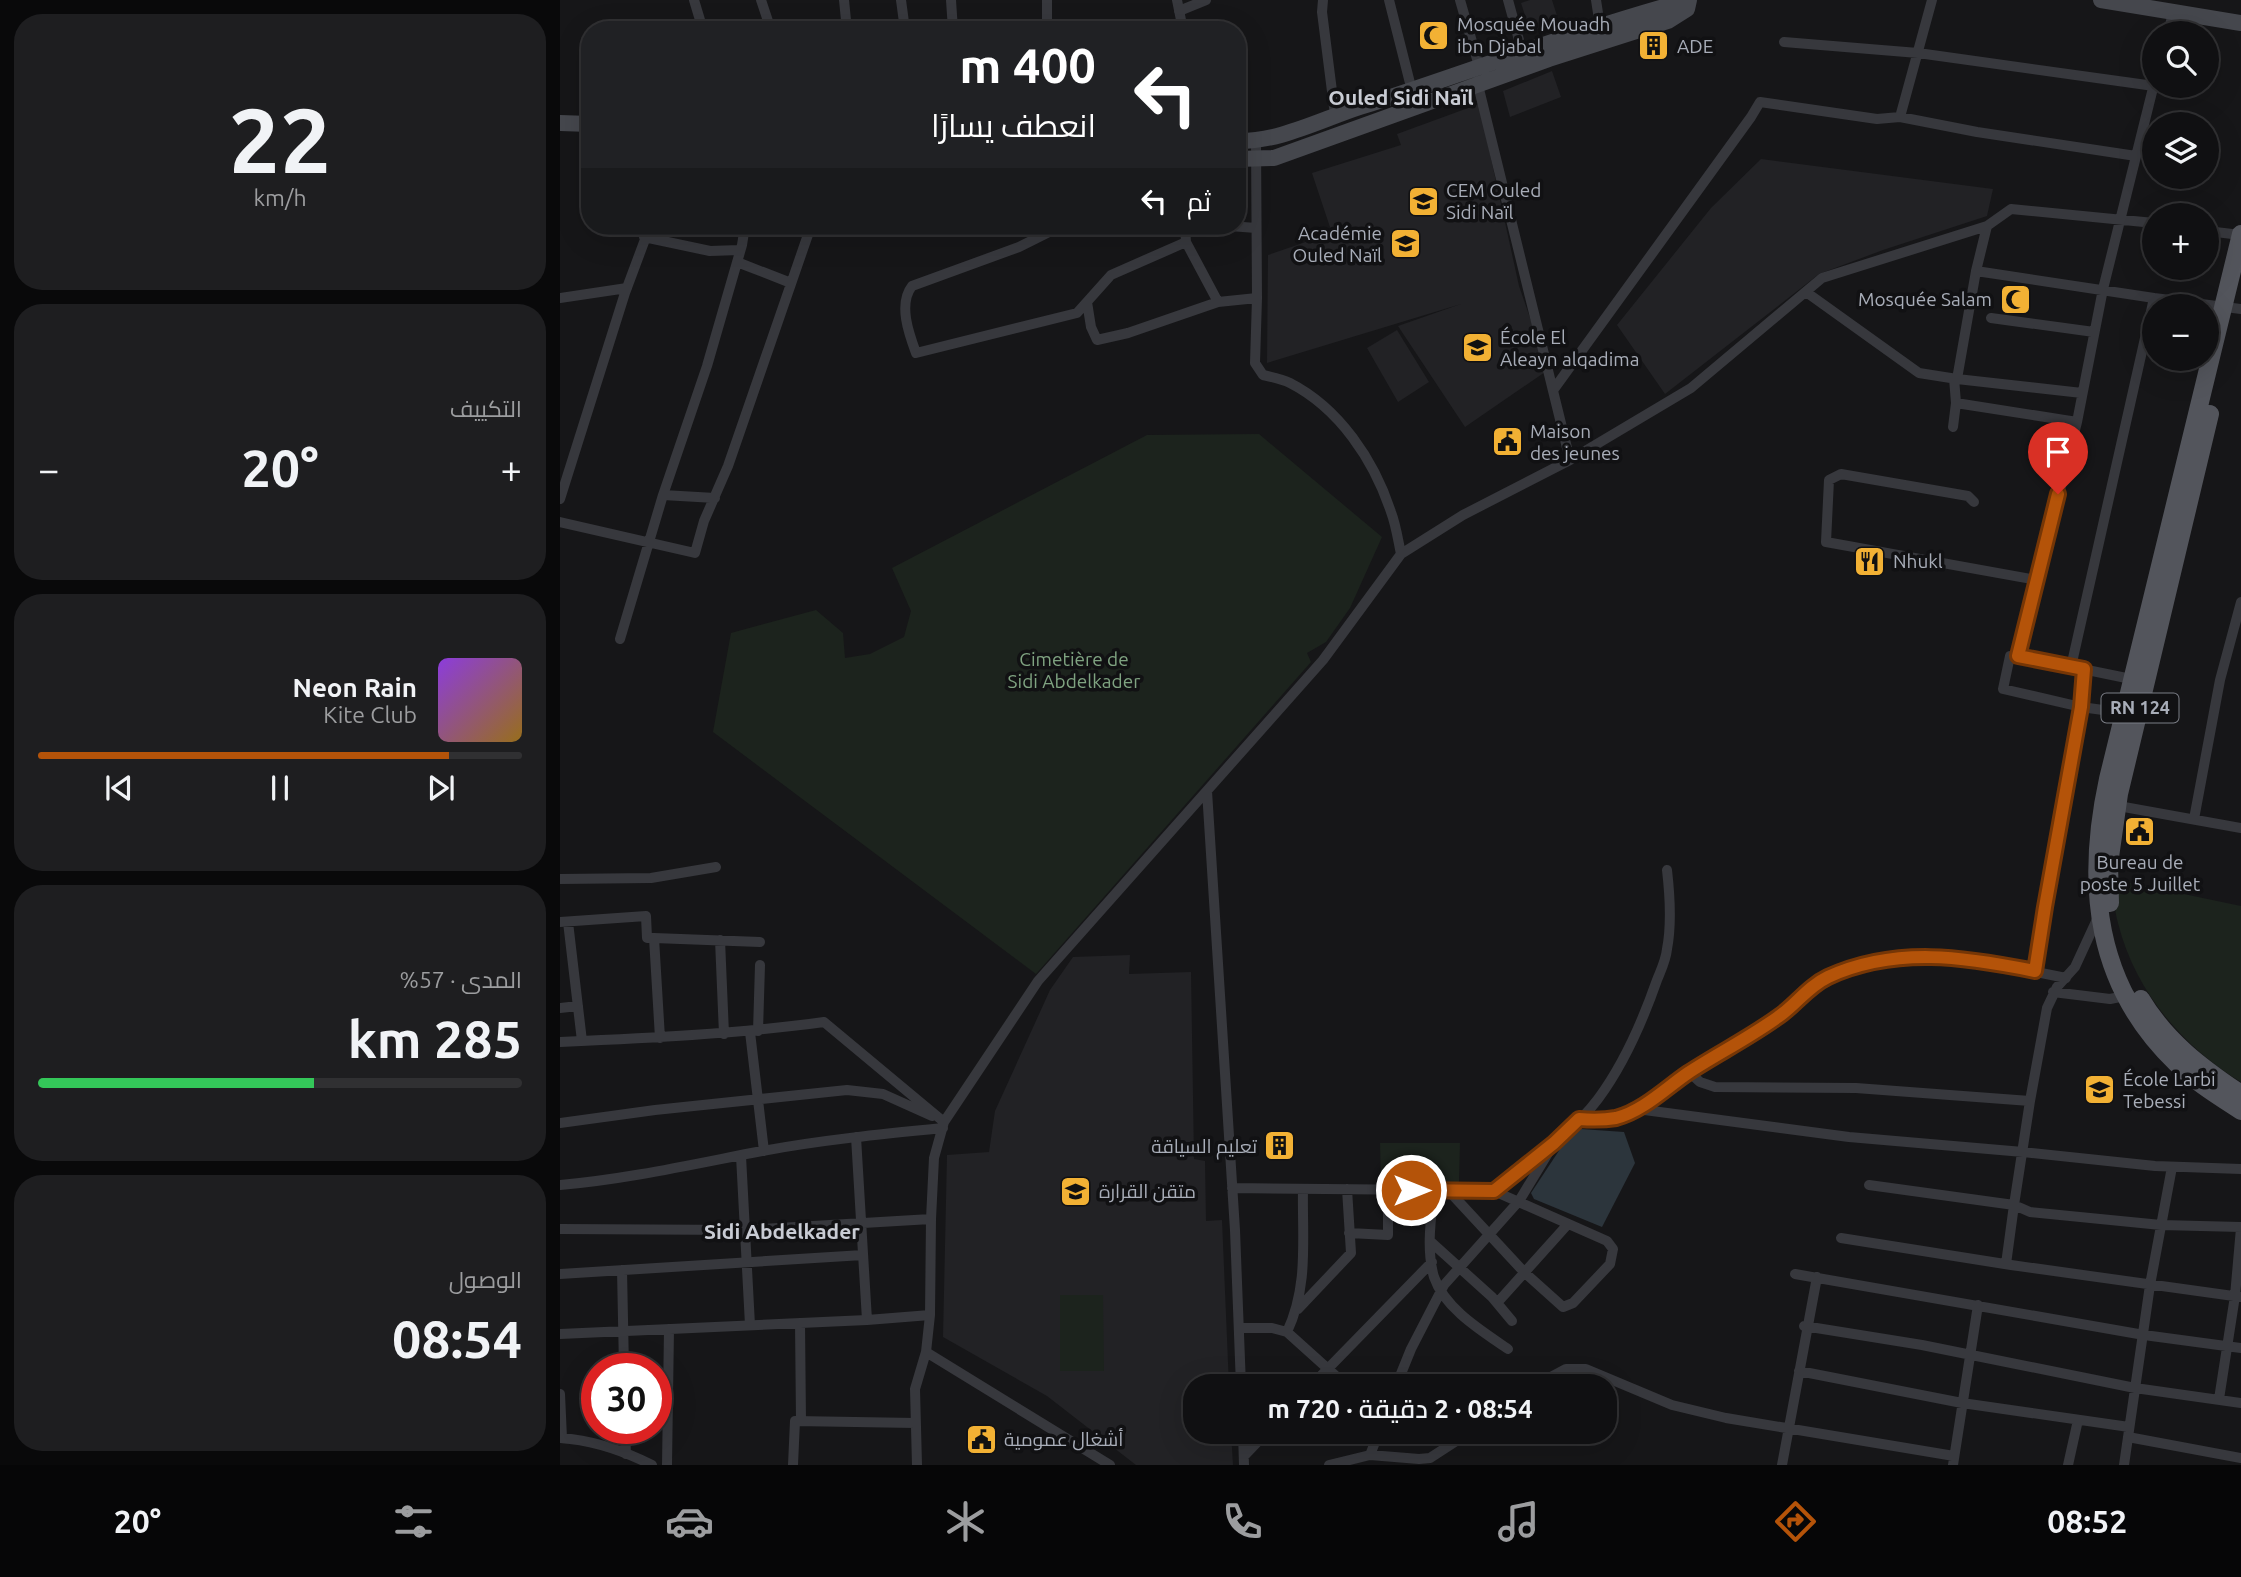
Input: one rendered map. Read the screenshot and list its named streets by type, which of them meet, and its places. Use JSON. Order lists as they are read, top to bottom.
{
  "streets": {
    "main road": ["RN 124"]
  },
  "districts": ["Ouled Sidi Naïl", "Sidi Abdelkader"],
  "parks": ["Cimetière de Sidi Abdelkader"],
  "places": {
    "mosque": ["Mosquée Mouadh ibn Djabal", "Mosquée Salam"],
    "building": ["ADE", "تعليم السياقة"],
    "school or university": [
      "CEM Ouled Sidi Naïl",
      "Académie Ouled Naïl",
      "École El Aleayn alqadima",
      "École Larbi Tebessi",
      "متقن القرارة"
    ],
    "public building": ["Maison des jeunes", "Bureau de poste 5 Juillet", "أشغال عمومية"],
    "restaurant": ["Nhukl"]
  },
  "page": {
    "tile": [
      ["22", "km/h"],
      "التكييف",
      ["المدى · 57%", "285 km"],
      ["الوصول", "08:54"]
    ],
    "map_buttons": ["+", "−"],
    "turn": ["400 m", "انعطف يسارًا"],
    "then": "ثم",
    "heat": ["−", "20°", "+"],
    "song": ["Neon Rain", "Kite Club"],
    "limit": "30",
    "trip": "08:54 · 2 دقيقة · 720 m",
    "tabs": ["08:52", "20°"]
  }
}
